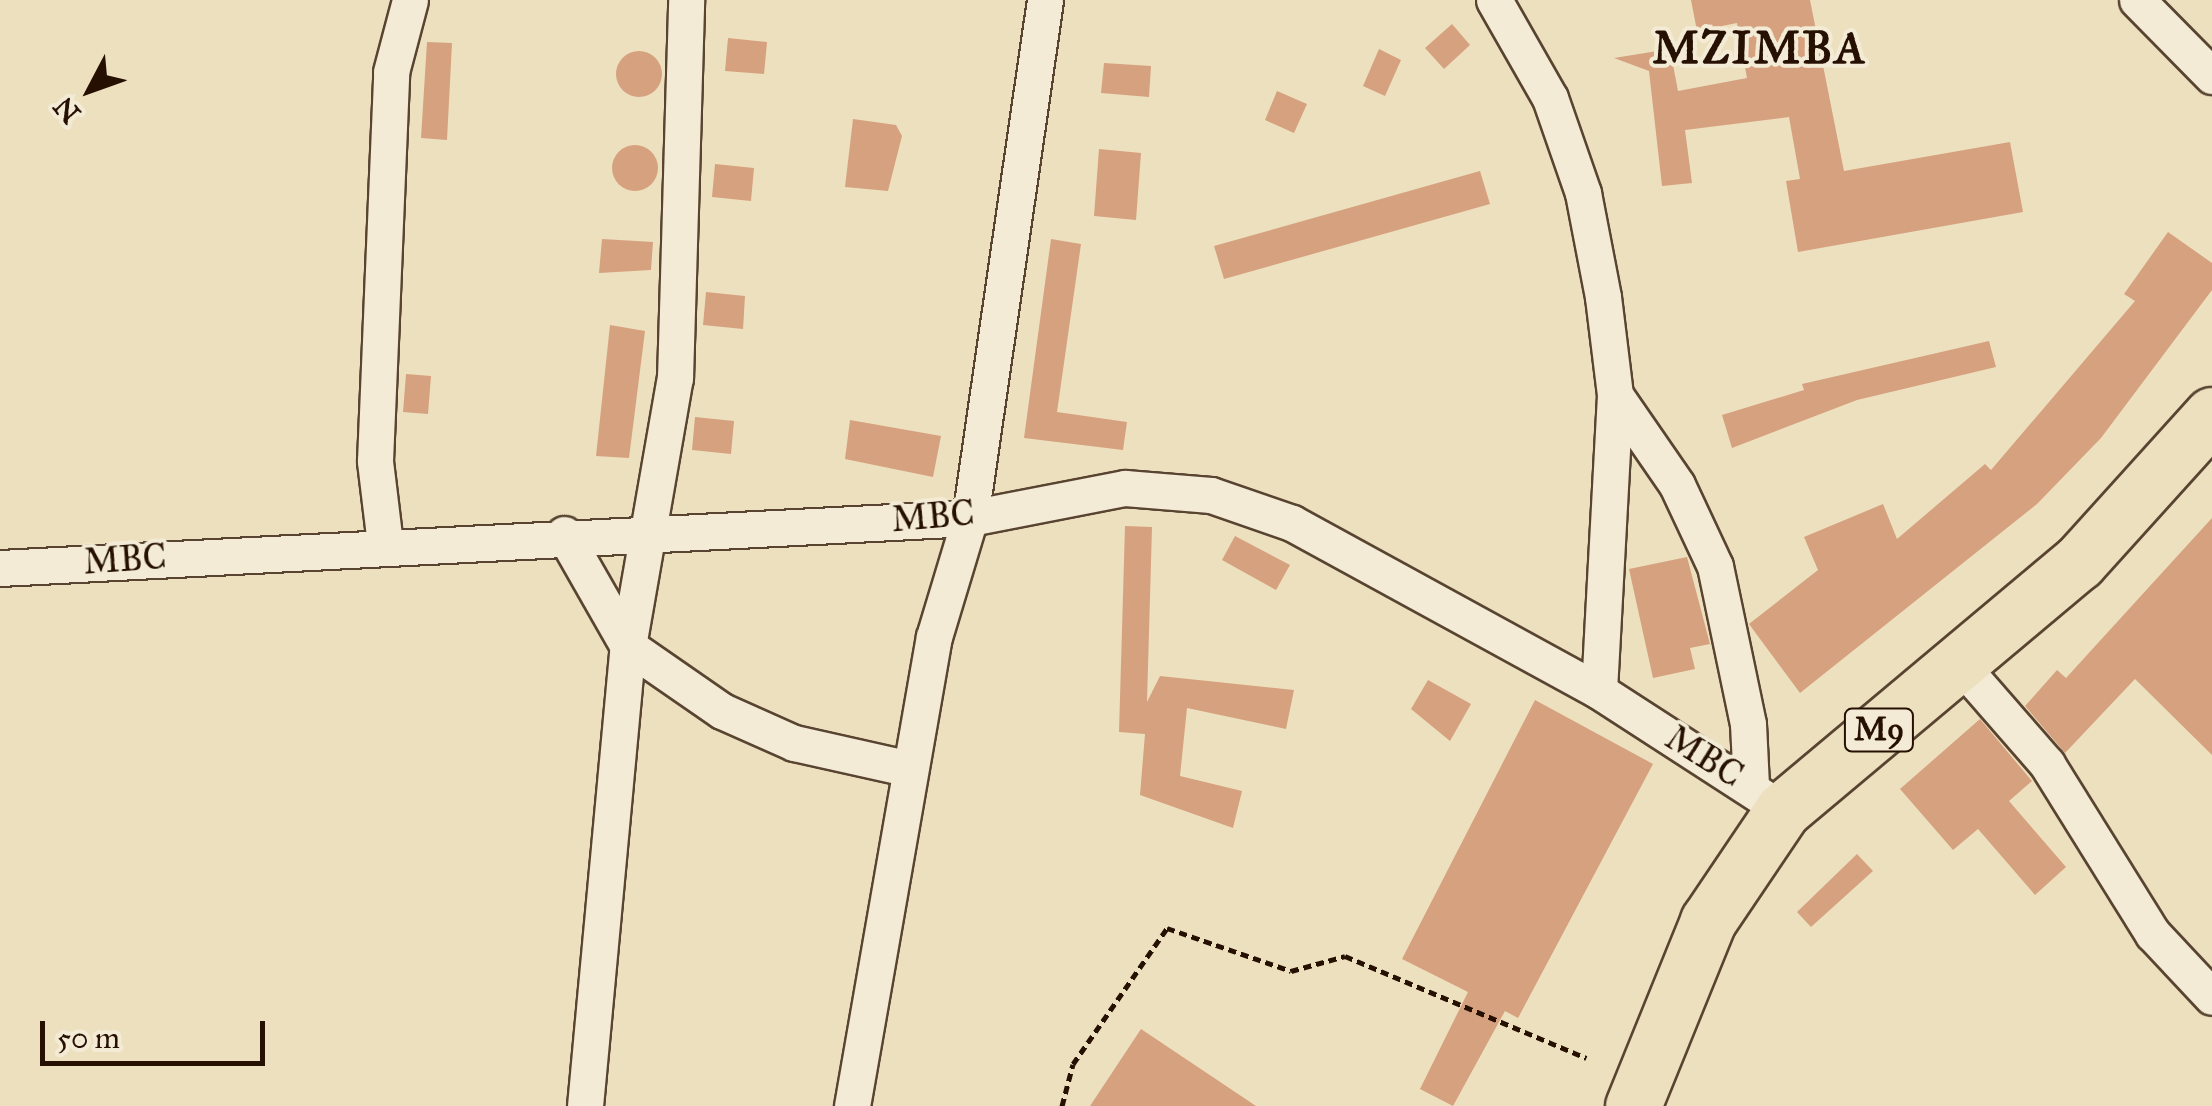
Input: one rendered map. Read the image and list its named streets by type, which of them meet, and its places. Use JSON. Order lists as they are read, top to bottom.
{
  "streets": {
    "main road": ["M9"],
    "street": ["MBC"]
  },
  "crossings": [
    ["MBC", "M9"]
  ],
  "districts": ["MZIMBA"],
  "scale_bar": "50 m",
  "north": "bottom left"
}
